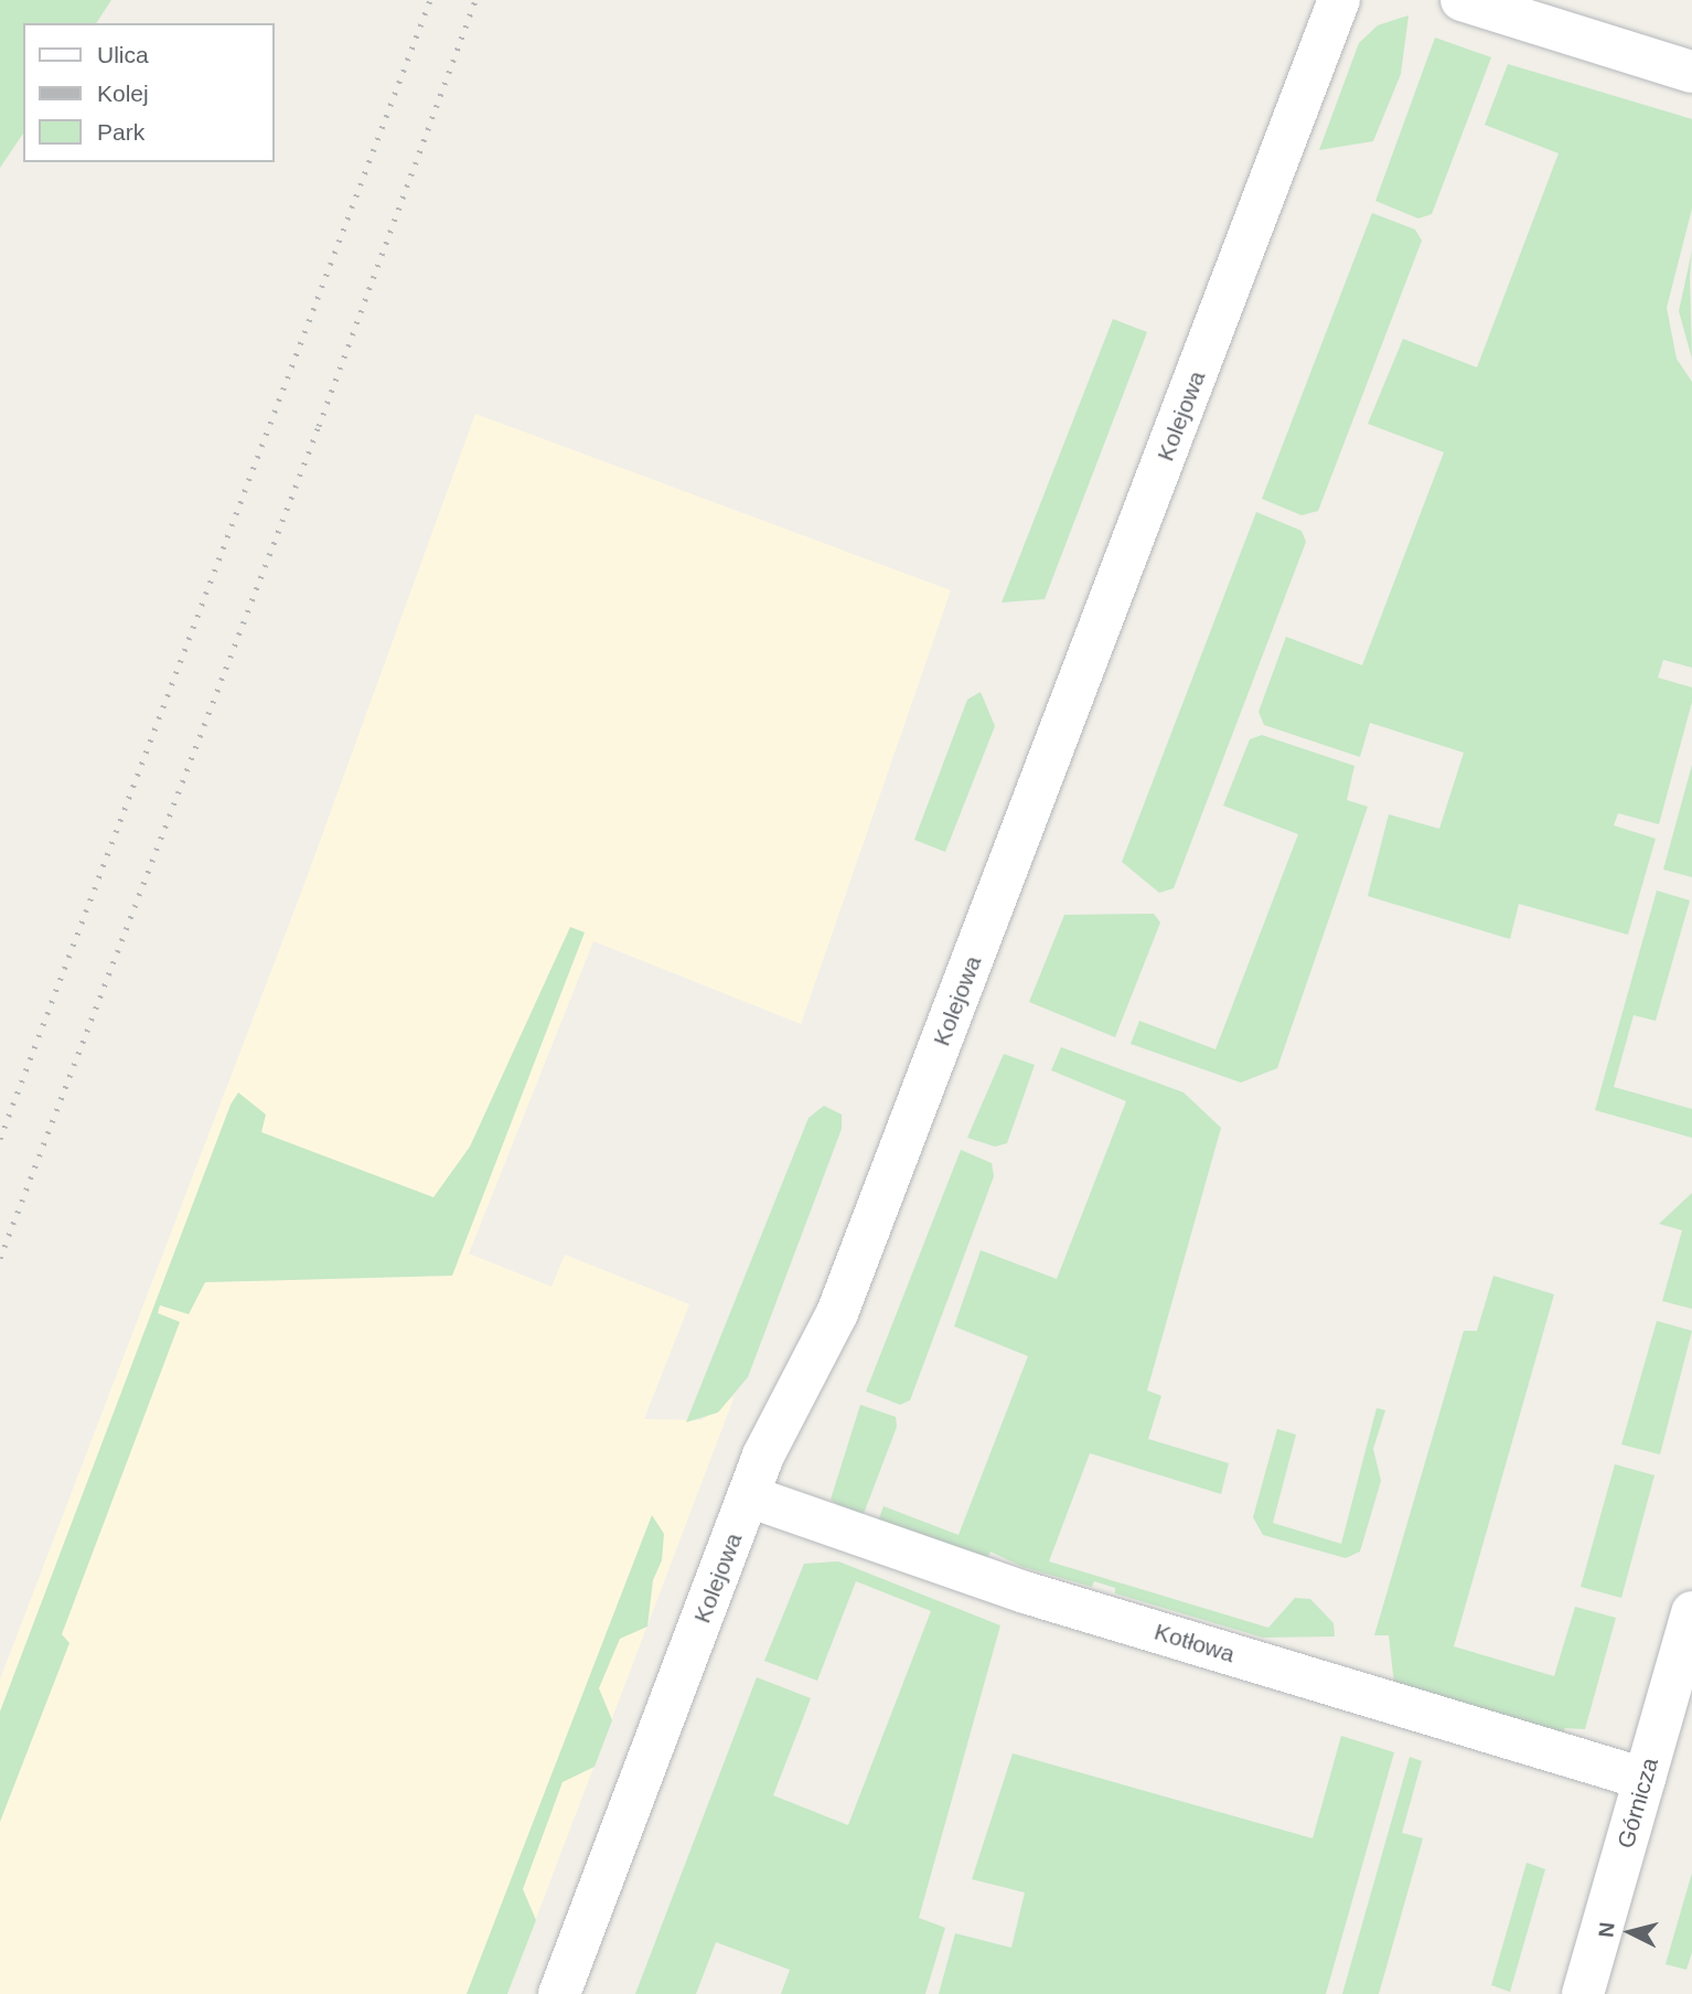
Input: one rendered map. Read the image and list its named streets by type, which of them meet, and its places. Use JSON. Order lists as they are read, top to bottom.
{
  "streets": {
    "street": ["Kolejowa", "Kotłowa", "Górnicza"]
  },
  "crossings": [
    ["Kolejowa", "Kotłowa"],
    ["Kotłowa", "Górnicza"]
  ],
  "legend": ["Ulica", "Kolej", "Park"],
  "north": "left"
}
